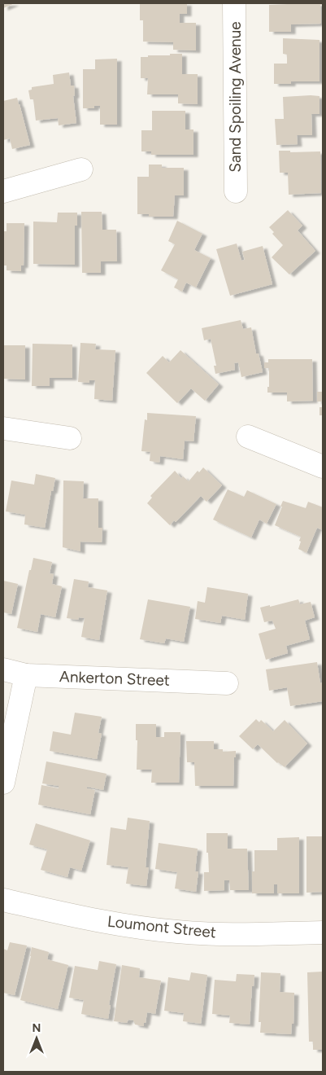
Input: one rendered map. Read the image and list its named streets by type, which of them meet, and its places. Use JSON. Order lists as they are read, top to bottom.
{
  "streets": {
    "street": ["Sand Spoiling Avenue", "Ankerton Street", "Loumont Street"]
  },
  "north": "top"
}
